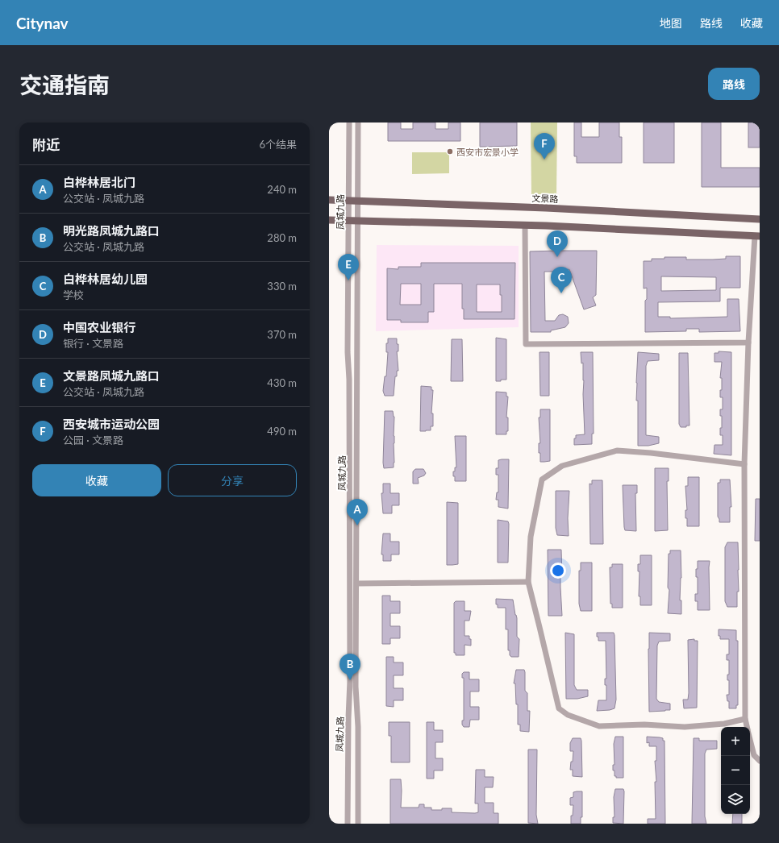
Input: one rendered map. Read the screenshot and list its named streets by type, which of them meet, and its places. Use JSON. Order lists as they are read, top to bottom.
{
  "streets": {
    "main road": ["文景路"],
    "street": ["凤城九路"]
  },
  "crossings": [
    ["文景路", "凤城九路"]
  ],
  "places": ["西安市宏景小学"],
  "page": {
    "header": "Citynav",
    "nav": ["地图", "路线", "收藏"],
    "title": "交通指南",
    "buttons": [
      "路线",
      ["收藏", "分享"]
    ],
    "heading": ["附近", "6个结果"],
    "pins": [
      "F",
      "D",
      "E",
      "C",
      "A",
      "B"
    ],
    "list": [
      {
        "mark": "A",
        "name": "白桦林居北门",
        "note": "公交站 · 凤城九路",
        "value": "240 m"
      },
      {
        "mark": "B",
        "name": "明光路凤城九路口",
        "note": "公交站 · 凤城九路",
        "value": "280 m"
      },
      {
        "mark": "C",
        "name": "白桦林居幼儿园",
        "note": "学校",
        "value": "330 m"
      },
      {
        "mark": "D",
        "name": "中国农业银行",
        "note": "银行 · 文景路",
        "value": "370 m"
      },
      {
        "mark": "E",
        "name": "文景路凤城九路口",
        "note": "公交站 · 凤城九路",
        "value": "430 m"
      },
      {
        "mark": "F",
        "name": "西安城市运动公园",
        "note": "公园 · 文景路",
        "value": "490 m"
      }
    ],
    "map_buttons": ["+", "−"]
  }
}
